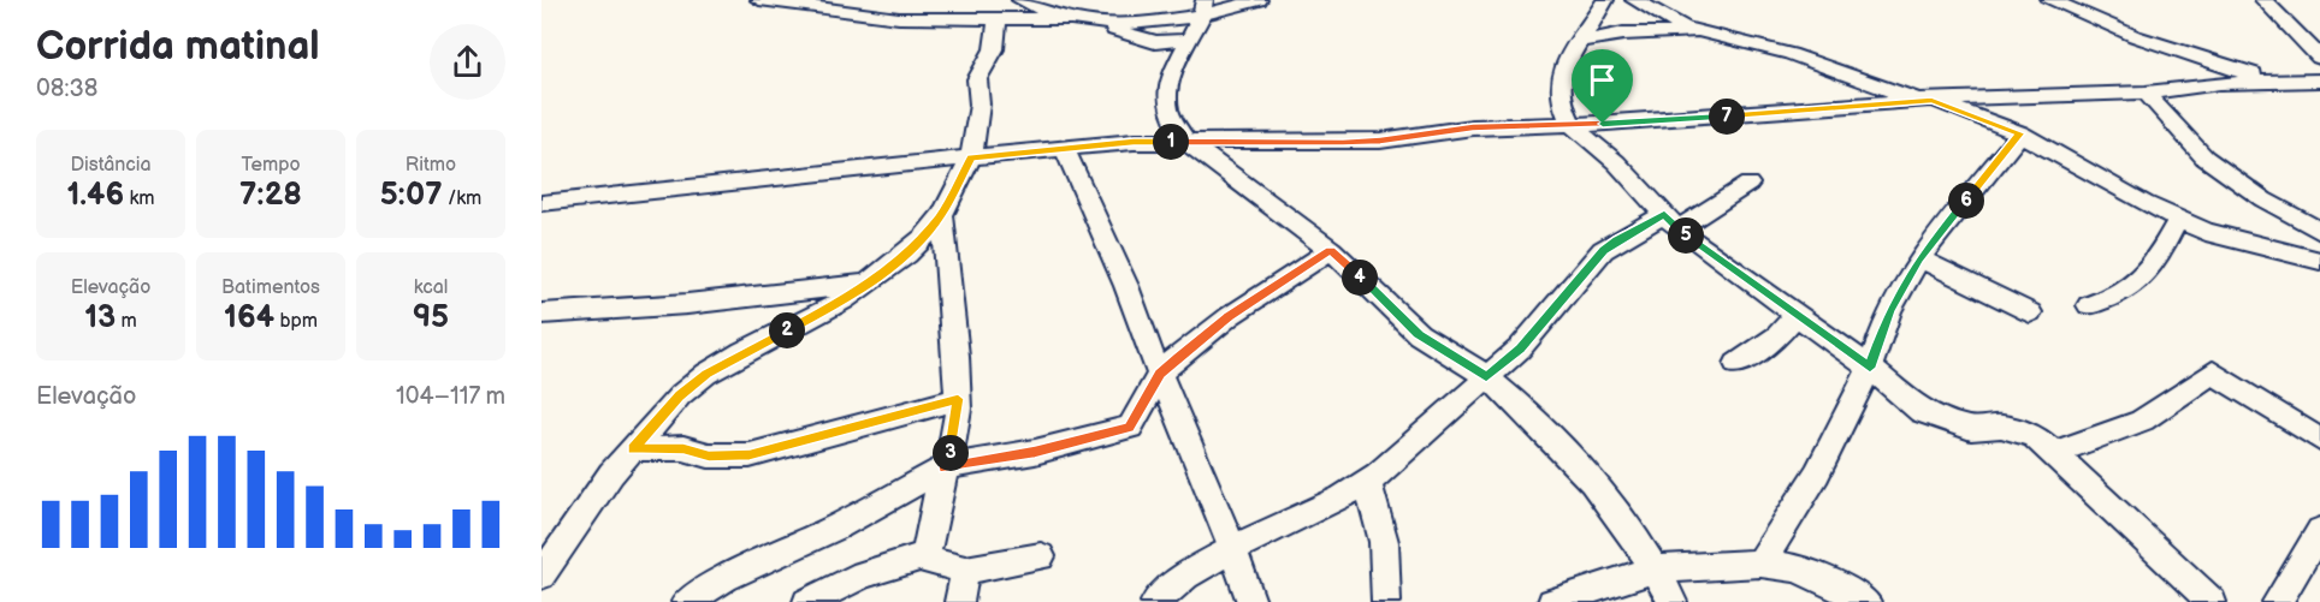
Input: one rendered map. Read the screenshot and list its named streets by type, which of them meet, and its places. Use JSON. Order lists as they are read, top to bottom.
{
  "page": {
    "heading": ["Corrida matinal", "08:38"],
    "pins": [
      "7",
      "1",
      "6",
      "5",
      "4",
      "2",
      "3"
    ],
    "stats": [
      ["Distância", "1.46 km"],
      ["Tempo", "7:28"],
      ["Ritmo", "5:07 /km"],
      ["Elevação", "13 m"],
      ["Batimentos", "164 bpm"],
      ["kcal", "95"]
    ],
    "chart": ["Elevação", "104–117 m"]
  }
}
